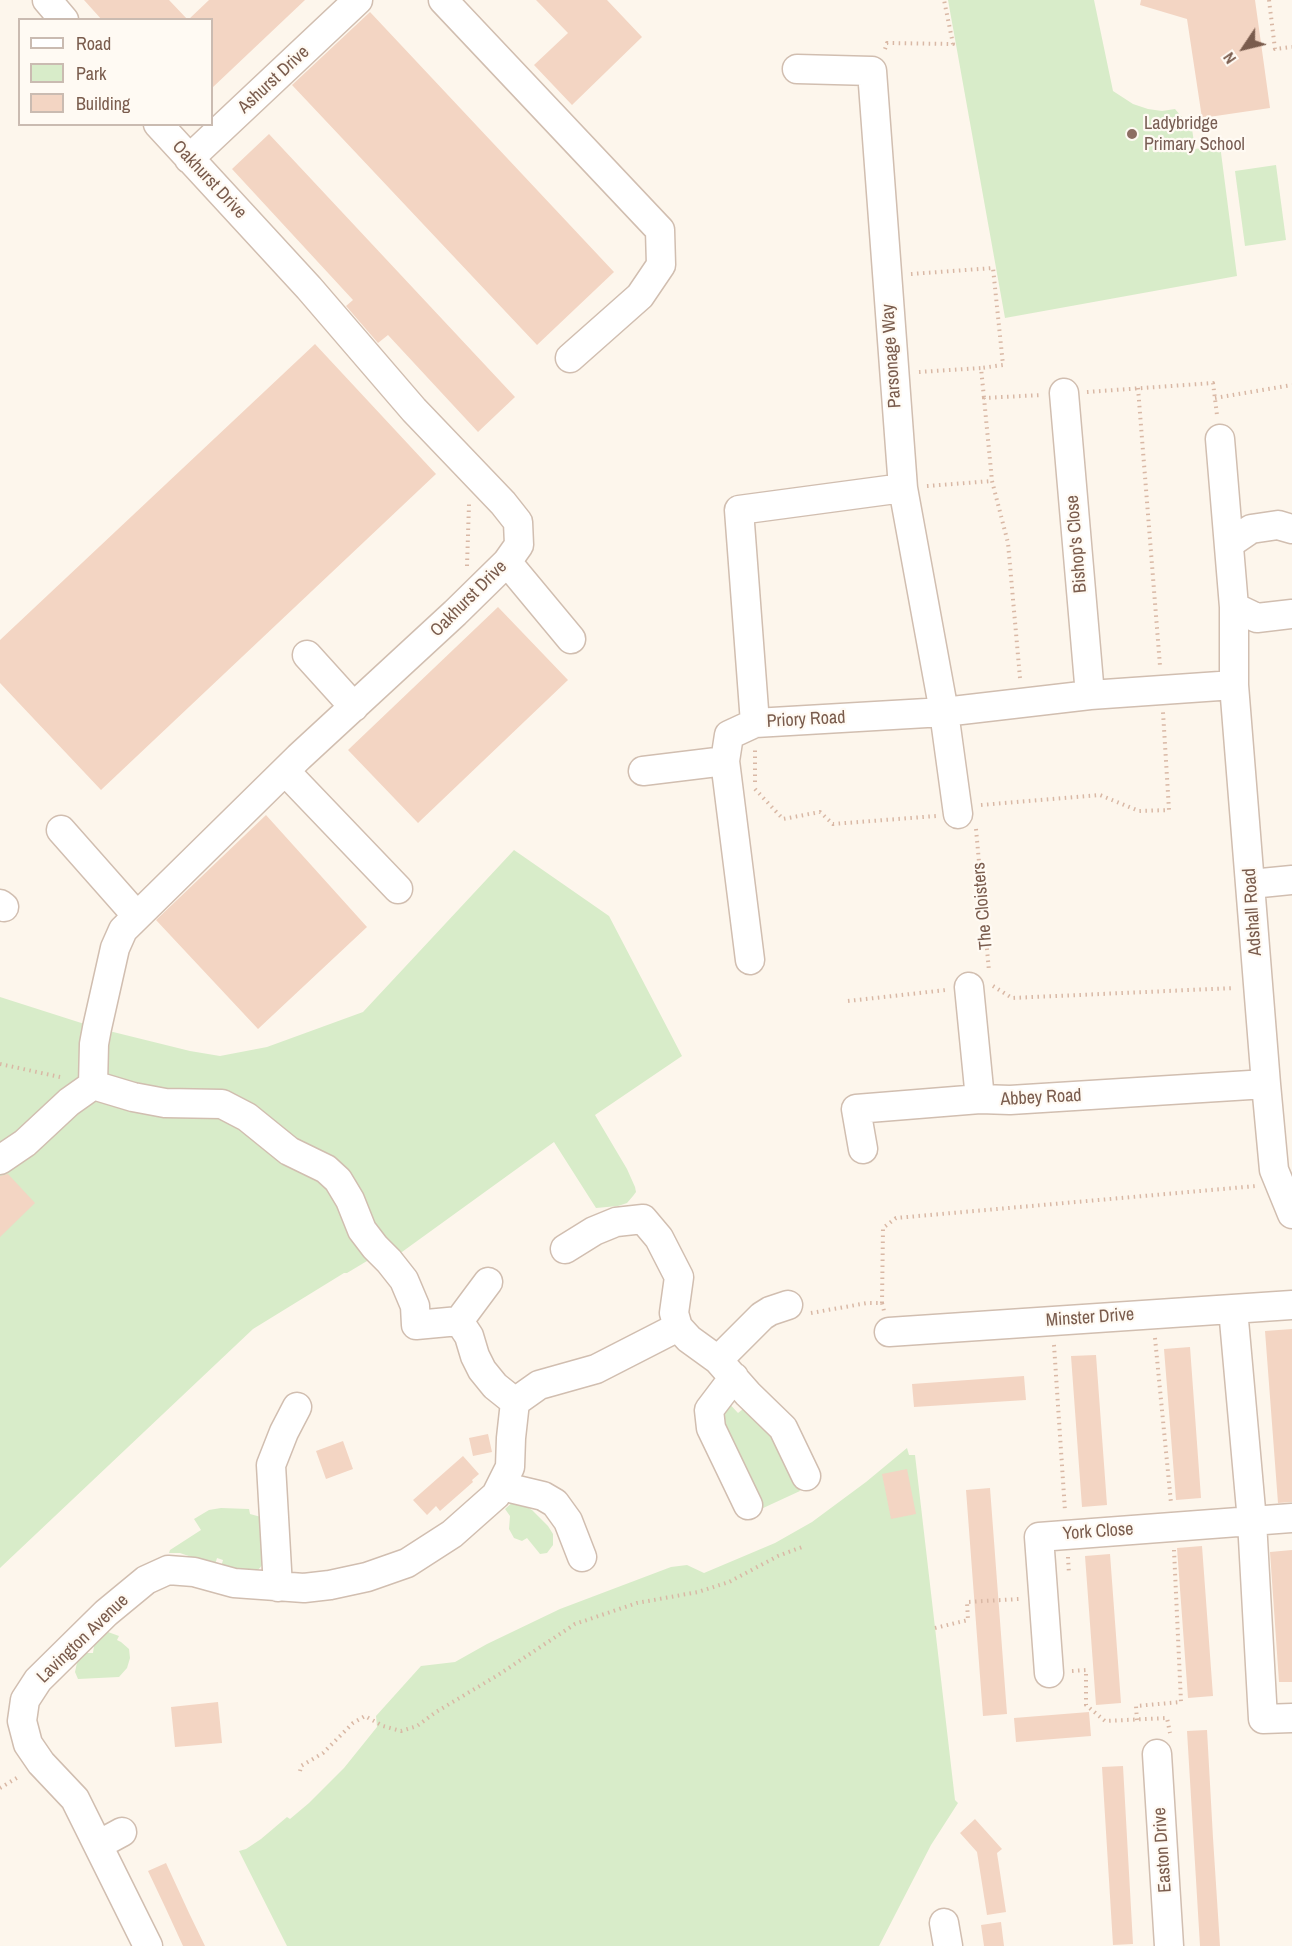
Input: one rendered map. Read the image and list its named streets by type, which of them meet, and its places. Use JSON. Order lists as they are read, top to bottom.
{
  "streets": {
    "street": [
      "Ashurst Drive",
      "Oakhurst Drive",
      "Parsonage Way",
      "Bishop's Close",
      "Priory Road",
      "Adshall Road",
      "Abbey Road",
      "Minster Drive",
      "York Close",
      "Lavington Avenue",
      "Easton Drive"
    ],
    "path": ["The Cloisters"]
  },
  "crossings": [
    ["Ashurst Drive", "Oakhurst Drive"],
    ["Parsonage Way", "Priory Road"],
    ["Bishop's Close", "Priory Road"],
    ["Priory Road", "Adshall Road"],
    ["Adshall Road", "Abbey Road"]
  ],
  "places": ["Ladybridge Primary School"],
  "legend": ["Road", "Park", "Building"],
  "north": "bottom left"
}
